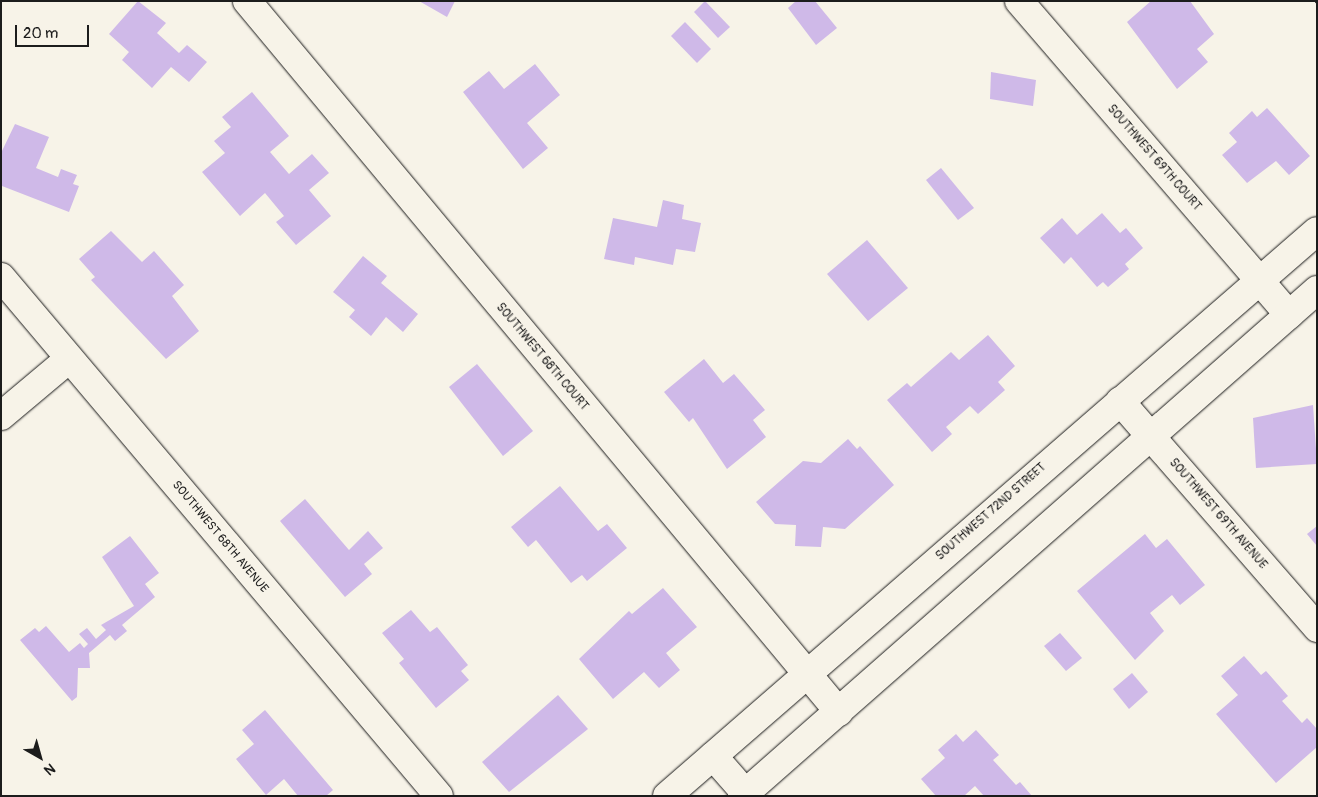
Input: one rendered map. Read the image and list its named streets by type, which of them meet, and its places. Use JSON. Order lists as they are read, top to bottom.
{
  "streets": {
    "street": [
      "SOUTHWEST 69TH COURT",
      "SOUTHWEST 68TH COURT",
      "SOUTHWEST 72ND STREET",
      "SOUTHWEST 69TH AVENUE",
      "SOUTHWEST 68TH AVENUE"
    ]
  },
  "crossings": [
    ["SOUTHWEST 69TH COURT", "SOUTHWEST 72ND STREET"],
    ["SOUTHWEST 68TH COURT", "SOUTHWEST 72ND STREET"],
    ["SOUTHWEST 72ND STREET", "SOUTHWEST 69TH AVENUE"]
  ],
  "scale_bar": "20 m",
  "north": "bottom right"
}
